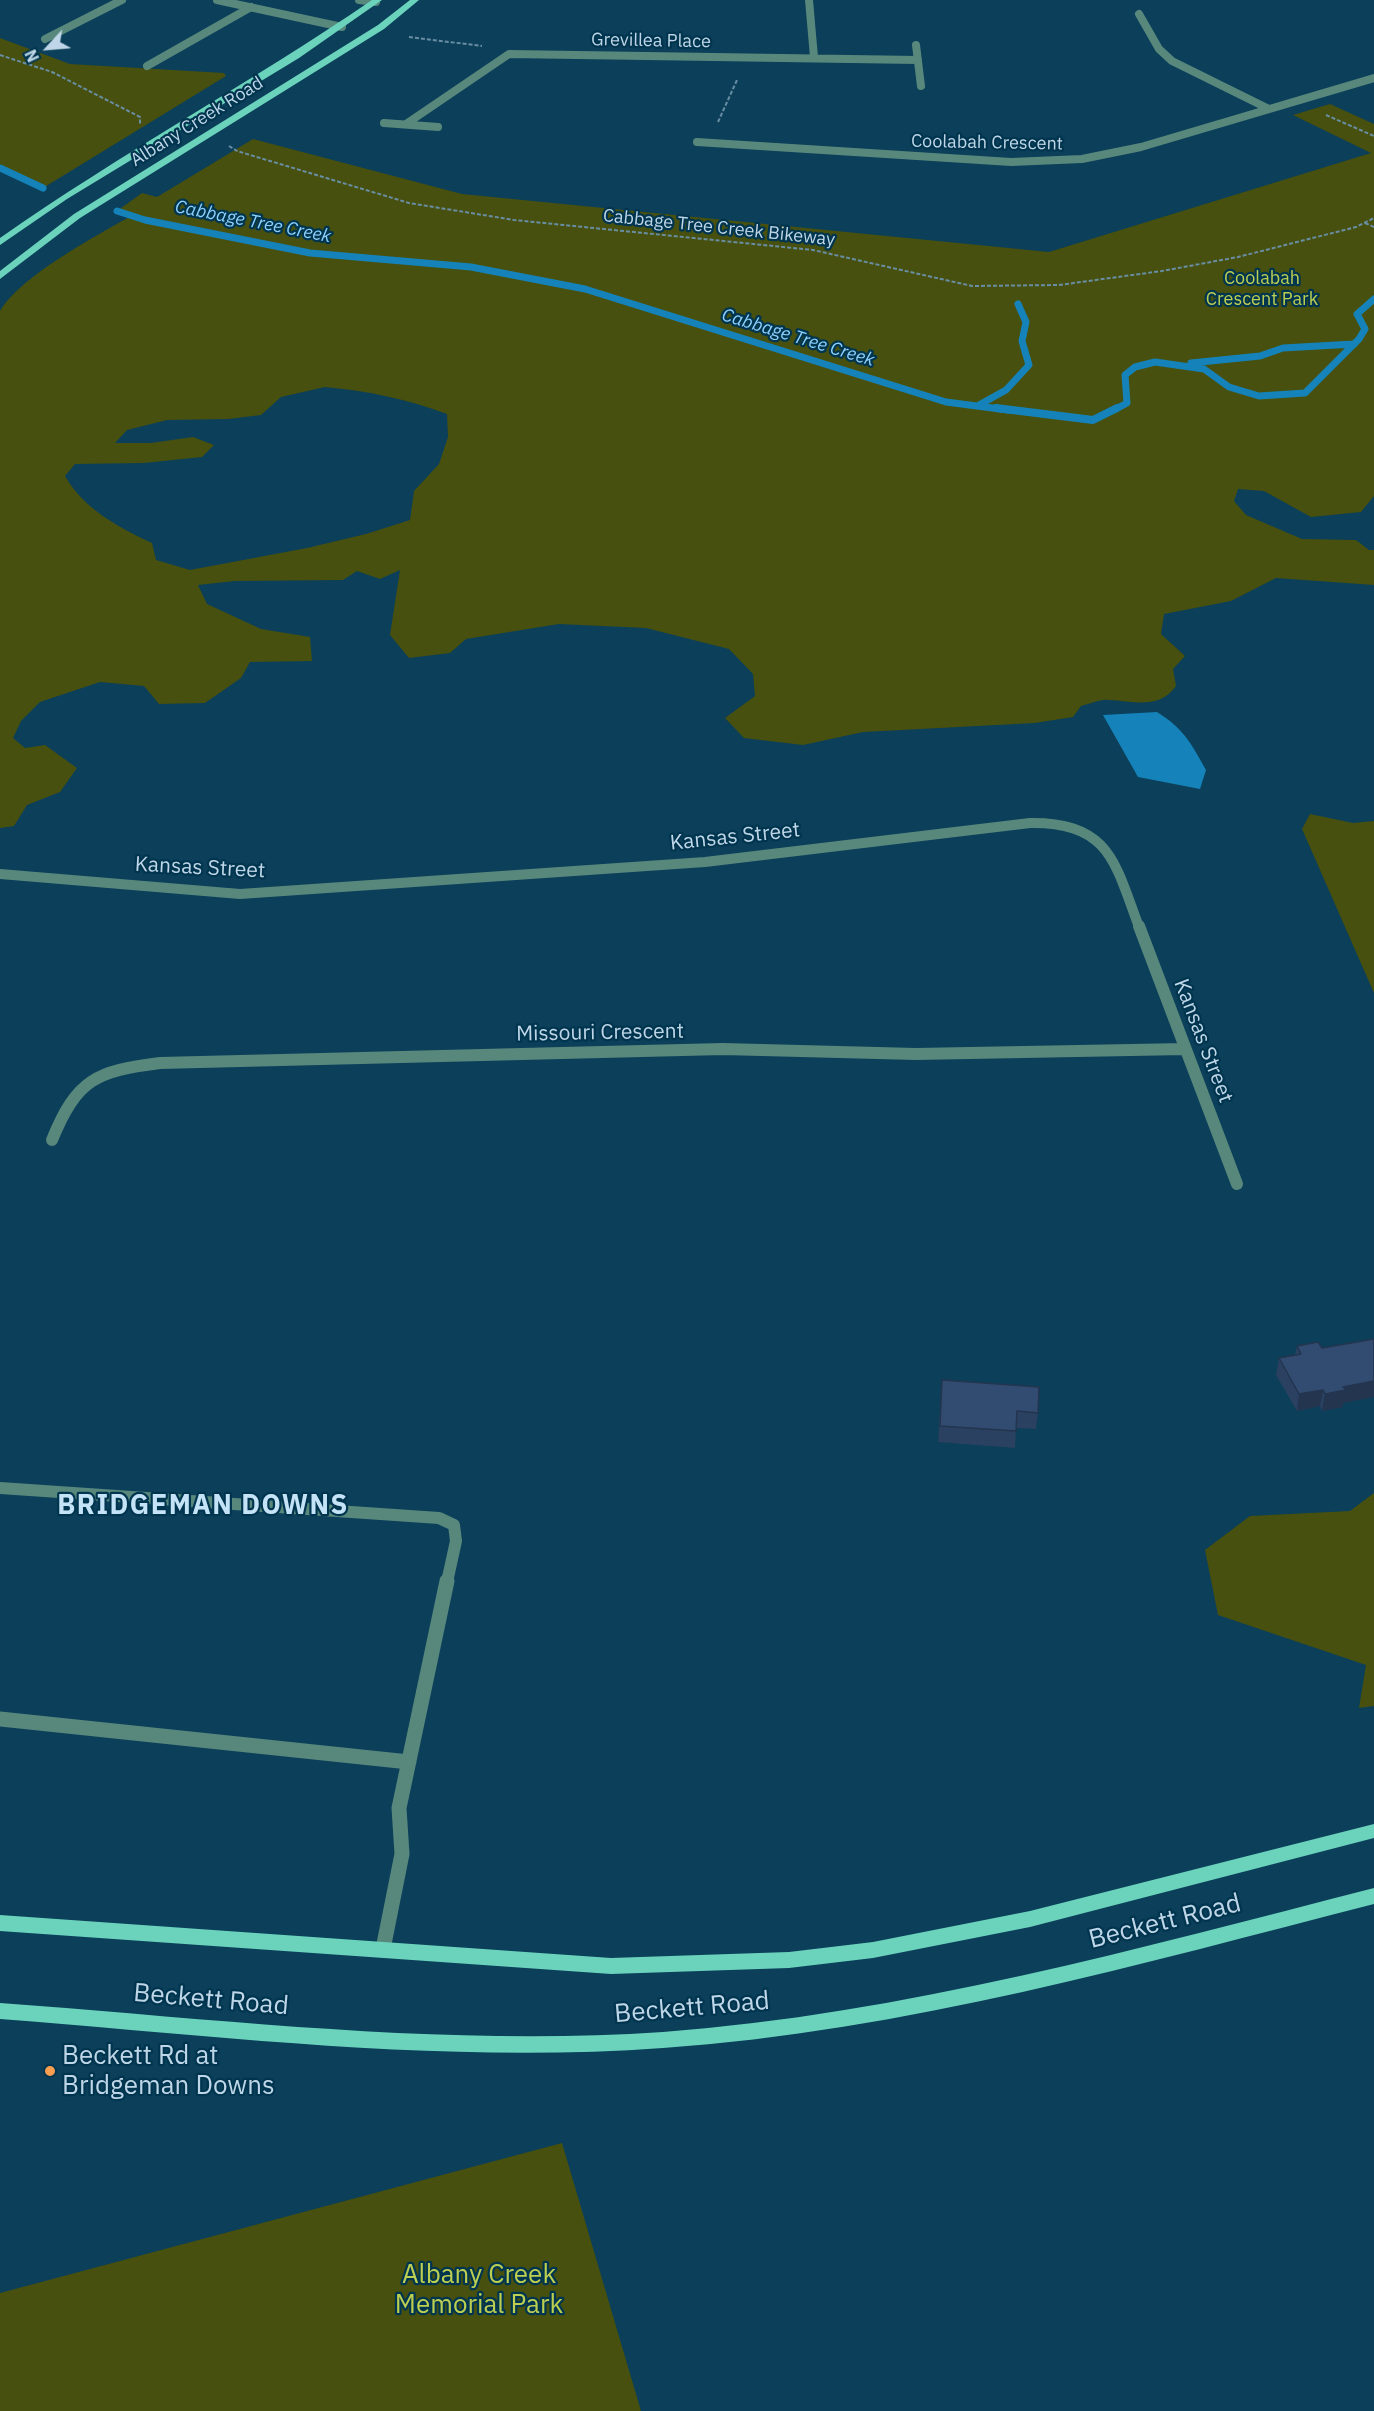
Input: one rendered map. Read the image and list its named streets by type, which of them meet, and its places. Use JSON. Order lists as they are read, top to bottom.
{
  "streets": {
    "main road": ["Albany Creek Road", "Beckett Road"],
    "street": [
      "Grevillea Place",
      "Coolabah Crescent",
      "Kansas Street",
      "Missouri Crescent"
    ],
    "path": ["Cabbage Tree Creek Bikeway"]
  },
  "crossings": [
    ["Kansas Street", "Missouri Crescent"]
  ],
  "districts": ["BRIDGEMAN DOWNS"],
  "water": ["Cabbage Tree Creek"],
  "parks": ["Coolabah Crescent Park", "Albany Creek Memorial Park"],
  "places": ["Beckett Rd at Bridgeman Downs"],
  "north": "bottom left"
}
